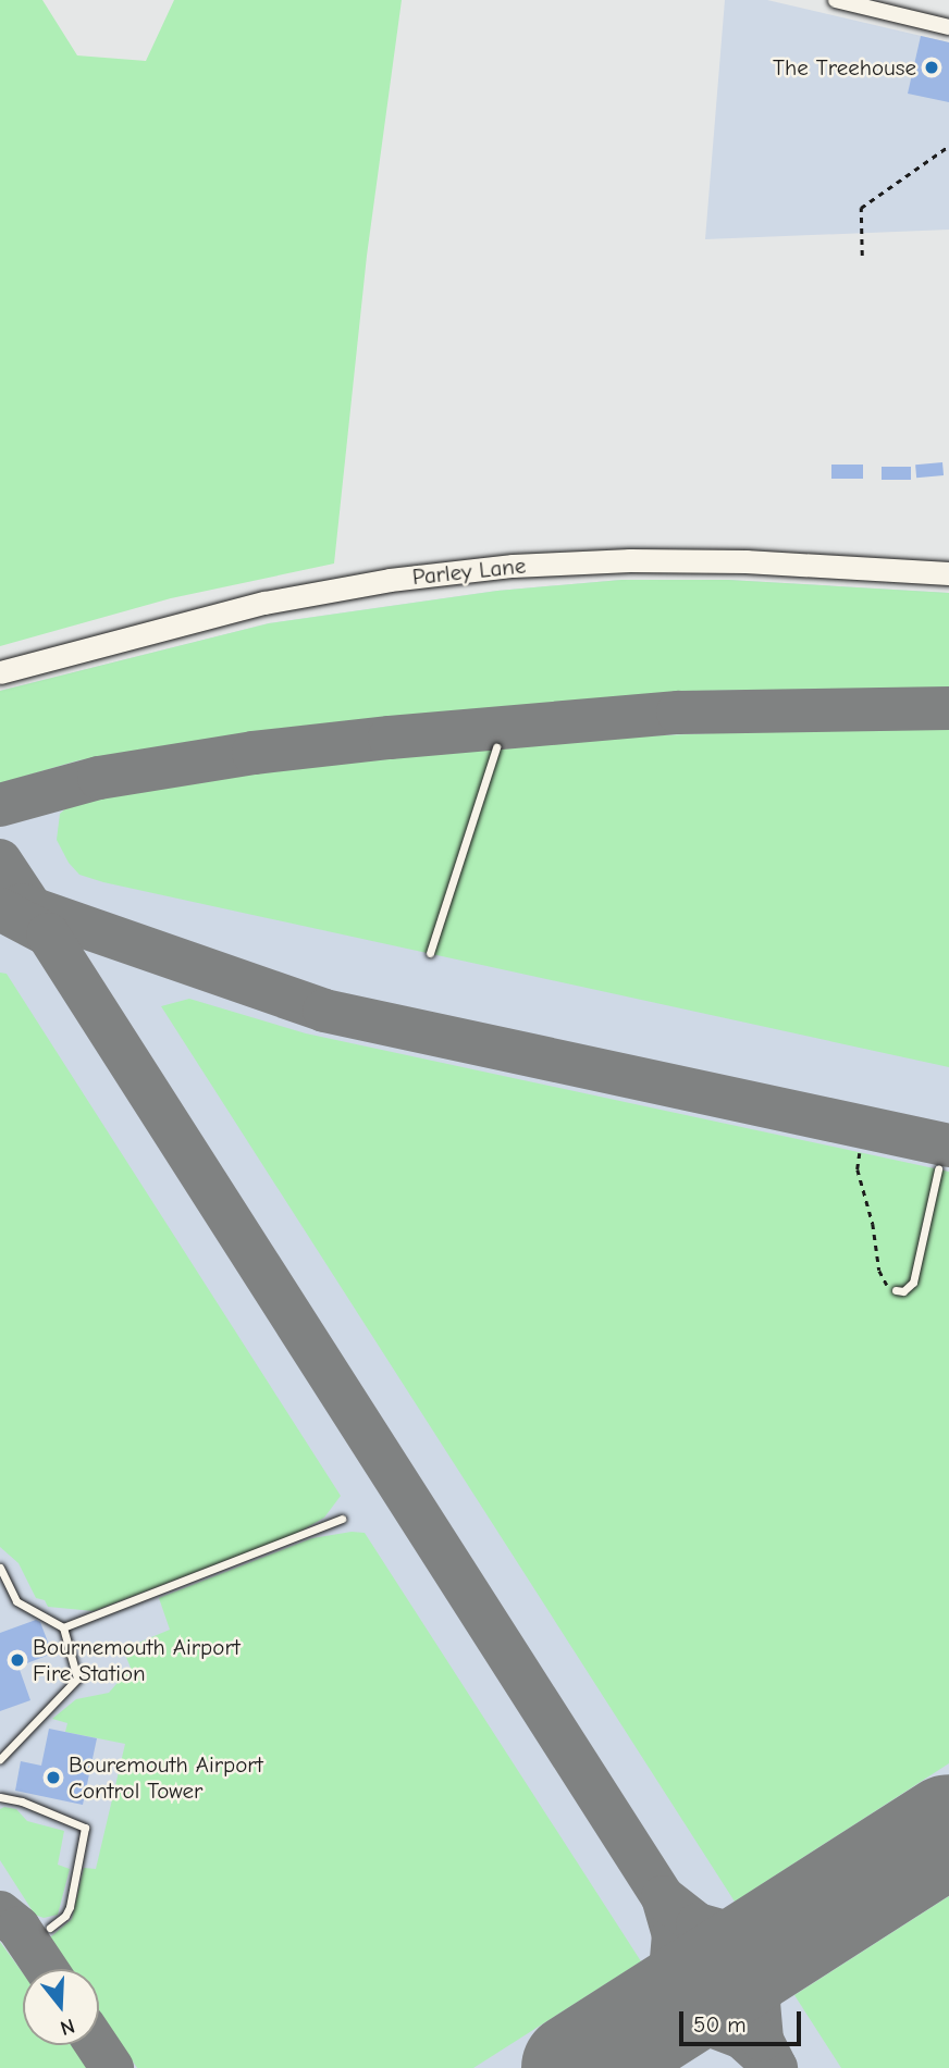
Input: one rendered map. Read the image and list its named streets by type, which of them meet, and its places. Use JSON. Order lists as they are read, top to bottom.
{
  "streets": {
    "main road": ["Parley Lane"]
  },
  "places": ["The Treehouse", "Bournemouth Airport Fire Station", "Bouremouth Airport Control Tower"],
  "scale_bar": "50 m",
  "north": "bottom"
}
